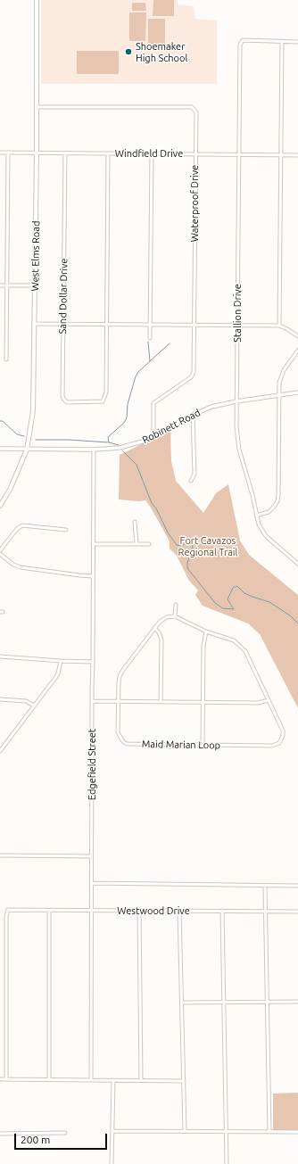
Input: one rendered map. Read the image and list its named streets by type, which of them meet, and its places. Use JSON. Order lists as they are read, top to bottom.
{
  "streets": {
    "main road": ["West Elms Road"],
    "street": [
      "Windfield Drive",
      "Waterproof Drive",
      "Sand Dollar Drive",
      "Stallion Drive",
      "Robinett Road",
      "Maid Marian Loop",
      "Edgefield Street",
      "Westwood Drive"
    ]
  },
  "crossings": [
    ["Windfield Drive", "Waterproof Drive"],
    ["Windfield Drive", "West Elms Road"],
    ["Windfield Drive", "Sand Dollar Drive"],
    ["Windfield Drive", "Stallion Drive"],
    ["Waterproof Drive", "West Elms Road"],
    ["Waterproof Drive", "Robinett Road"],
    ["West Elms Road", "Robinett Road"],
    ["Stallion Drive", "Robinett Road"],
    ["Robinett Road", "Edgefield Street"],
    ["Edgefield Street", "Westwood Drive"]
  ],
  "parks": ["Fort Cavazos Regional Trail"],
  "places": ["Shoemaker High School"],
  "scale_bar": "200 m"
}
